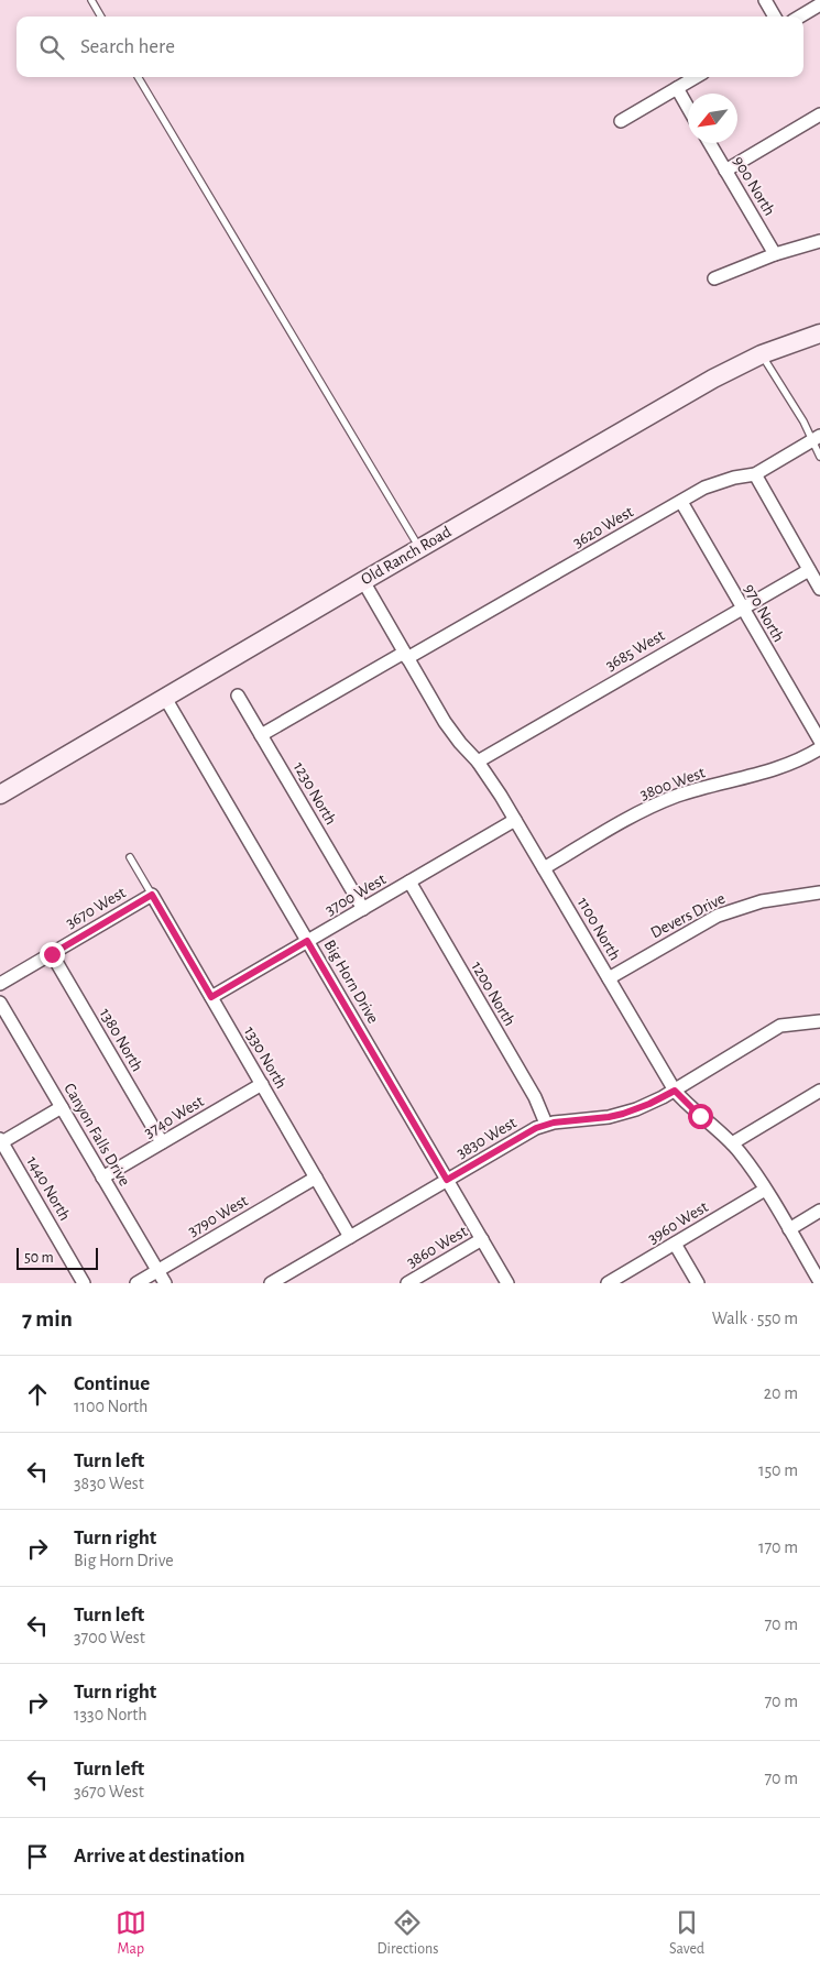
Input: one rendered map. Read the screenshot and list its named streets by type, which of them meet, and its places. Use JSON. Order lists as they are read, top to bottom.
{
  "streets": {
    "street": [
      "900 North",
      "3620 West",
      "Old Ranch Road",
      "970 North",
      "3685 West",
      "3800 West",
      "1230 North",
      "3700 West",
      "3670 West",
      "Devers Drive",
      "1100 North",
      "Big Horn Drive",
      "1200 North",
      "1380 North",
      "1330 North",
      "3740 West",
      "Canyon Falls Drive",
      "3830 West",
      "1440 North",
      "3790 West",
      "3960 West",
      "3860 West"
    ]
  },
  "crossings": [
    ["3620 West", "970 North"],
    ["3620 West", "1230 North"],
    ["3620 West", "1100 North"],
    ["Old Ranch Road", "1100 North"],
    ["Old Ranch Road", "Big Horn Drive"],
    ["970 North", "3685 West"],
    ["3685 West", "1100 North"],
    ["3800 West", "1100 North"],
    ["1230 North", "3700 West"],
    ["3700 West", "1100 North"],
    ["3700 West", "Big Horn Drive"],
    ["3700 West", "1200 North"],
    ["3700 West", "1330 North"],
    ["3670 West", "1380 North"],
    ["3670 West", "1330 North"],
    ["Devers Drive", "1100 North"],
    ["1100 North", "3830 West"],
    ["1100 North", "3960 West"],
    ["Big Horn Drive", "3830 West"],
    ["Big Horn Drive", "3860 West"],
    ["1200 North", "3830 West"],
    ["1380 North", "3740 West"],
    ["1330 North", "3740 West"],
    ["1330 North", "3830 West"],
    ["1330 North", "3790 West"],
    ["3740 West", "Canyon Falls Drive"],
    ["Canyon Falls Drive", "3790 West"]
  ],
  "scale_bar": "50 m",
  "north": "bottom left",
  "page": {
    "search": "Search here",
    "scale": "50 m",
    "heading": ["7 min", "Walk · 550 m"],
    "list": [
      ["Continue", "1100 North", "20 m"],
      ["Turn left", "3830 West", "150 m"],
      ["Turn right", "Big Horn Drive", "170 m"],
      ["Turn left", "3700 West", "70 m"],
      ["Turn right", "1330 North", "70 m"],
      ["Turn left", "3670 West", "70 m"],
      "Arrive at destination"
    ],
    "nav": ["Map", "Directions", "Saved"]
  }
}
